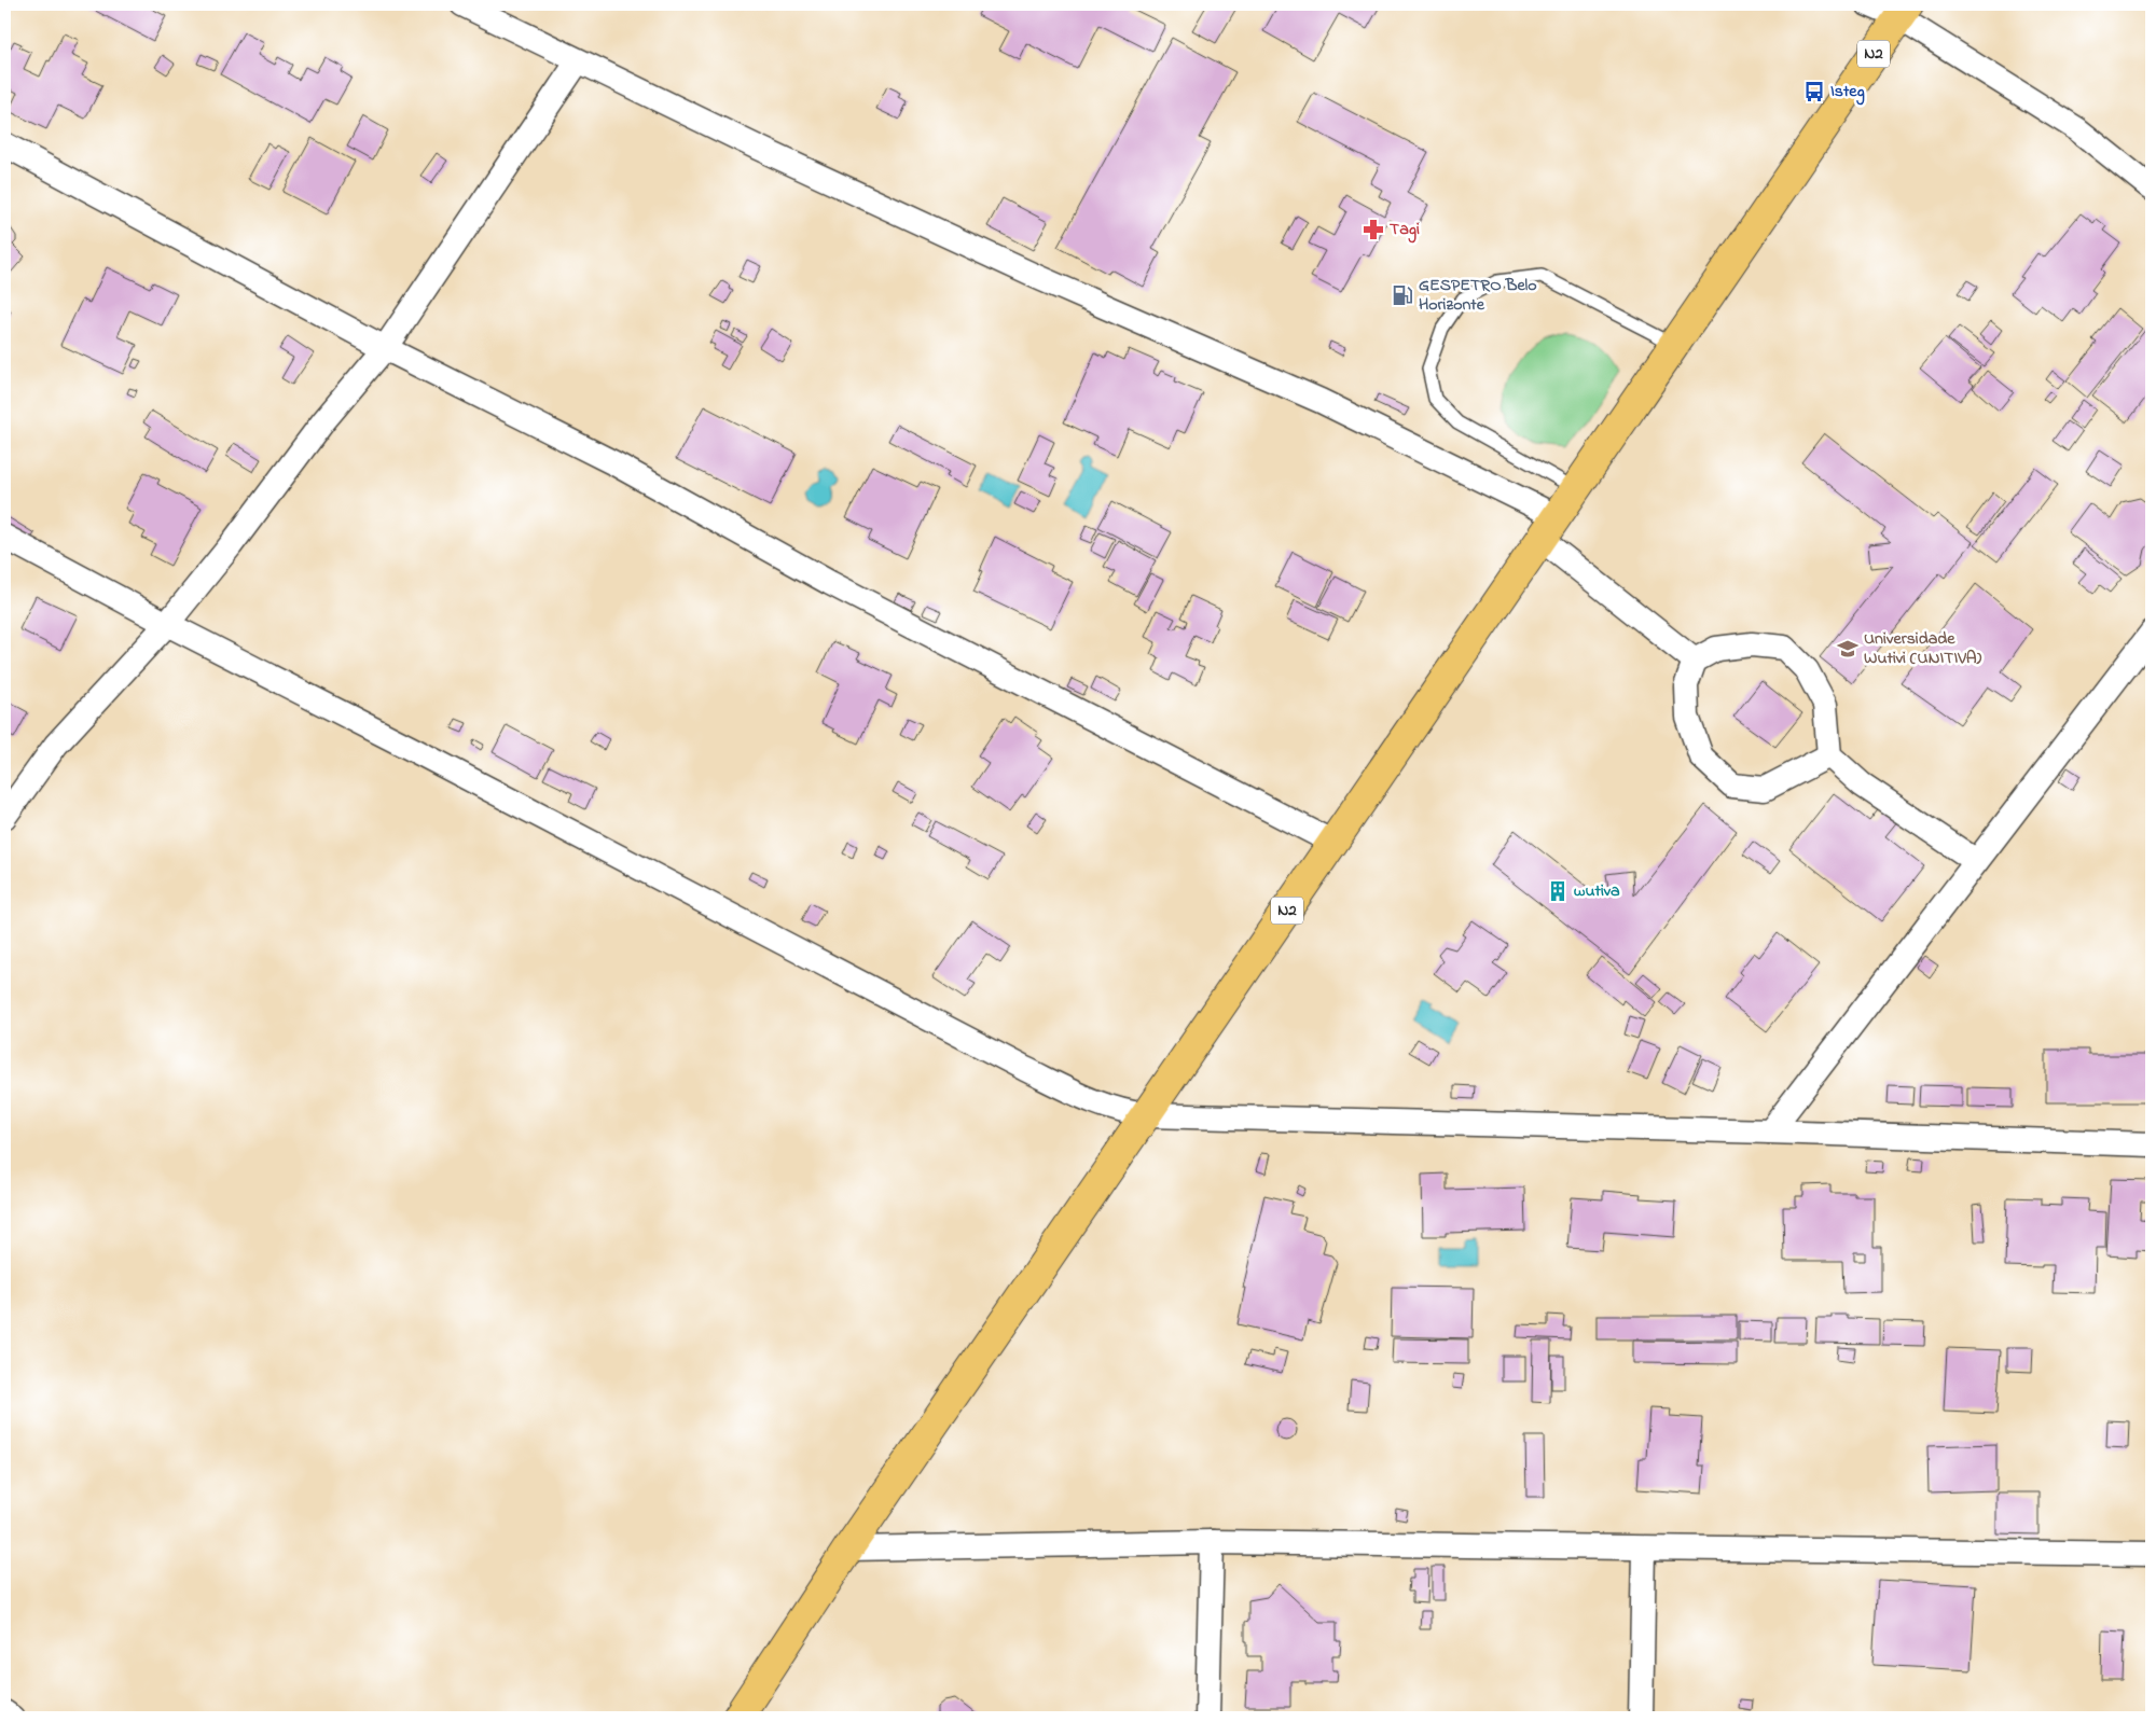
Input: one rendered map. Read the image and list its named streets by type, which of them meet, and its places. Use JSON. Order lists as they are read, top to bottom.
{
  "streets": {
    "main road": ["N2"]
  },
  "places": {
    "bus stop": ["Isteg"],
    "pharmacy": ["Tagi"],
    "fuel station": ["GESPETRO Belo Horizonte"],
    "school or university": ["Universidade Wutivi (UNITIVA)"],
    "building": ["wutiva"]
  }
}
